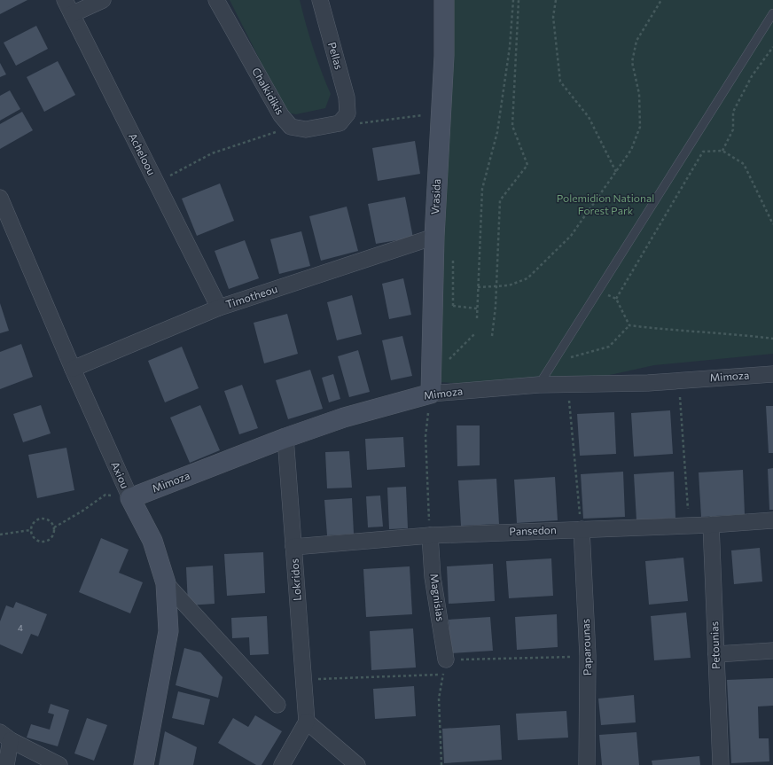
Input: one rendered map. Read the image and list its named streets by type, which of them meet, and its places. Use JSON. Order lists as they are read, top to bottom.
{
  "streets": {
    "street": [
      "Pellas",
      "Chalkidikis",
      "Acheloou",
      "Vrasida",
      "Timotheou",
      "Mimoza",
      "Axiou",
      "Pansedon",
      "Lokridos",
      "Magnisias",
      "Petounias",
      "Paparounas"
    ]
  },
  "crossings": [
    ["Acheloou", "Timotheou"],
    ["Vrasida", "Timotheou"],
    ["Vrasida", "Mimoza"],
    ["Timotheou", "Axiou"],
    ["Mimoza", "Axiou"],
    ["Mimoza", "Lokridos"],
    ["Pansedon", "Lokridos"],
    ["Pansedon", "Magnisias"],
    ["Pansedon", "Petounias"],
    ["Pansedon", "Paparounas"]
  ],
  "parks": ["Polemidion National Forest Park"],
  "house_numbers": ["4"]
}
